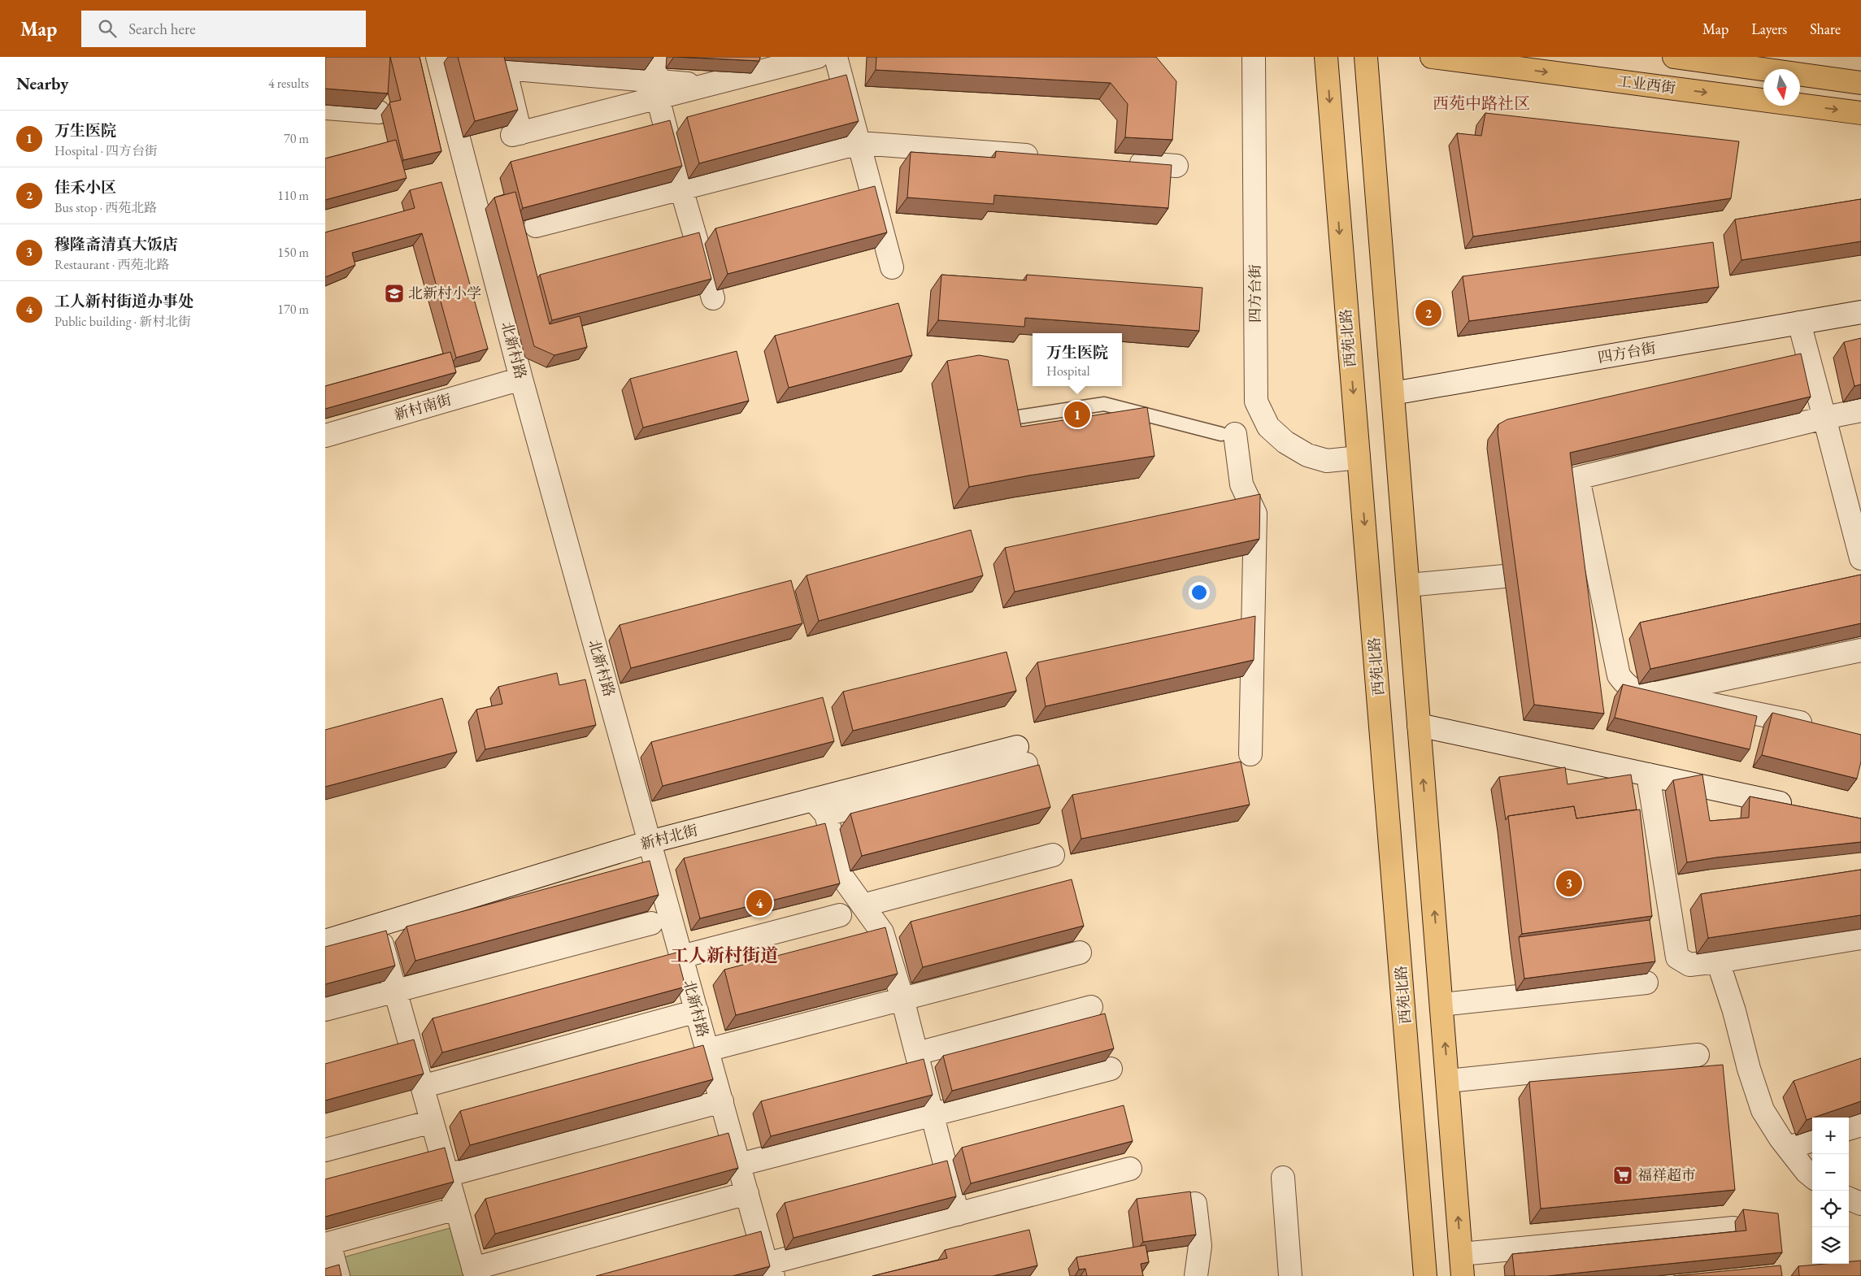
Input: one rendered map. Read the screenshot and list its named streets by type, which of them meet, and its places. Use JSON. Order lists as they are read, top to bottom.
{
  "streets": {
    "main road": ["工业西街", "西苑北路"],
    "street": [
      "四方台街",
      "北新村路",
      "新村南街",
      "新村北街"
    ]
  },
  "crossings": [
    ["四方台街", "西苑北路"],
    ["北新村路", "新村南街"],
    ["北新村路", "新村北街"]
  ],
  "districts": ["西苑中路社区", "工人新村街道"],
  "places": {
    "school or university": ["北新村小学"],
    "supermarket": ["福祥超市"]
  },
  "north": "bottom",
  "page": {
    "header": "Map",
    "search": "Search here",
    "nav": ["Map", "Layers", "Share"],
    "heading": ["Nearby", "4 results"],
    "list": [
      {
        "mark": "1",
        "name": "万生医院",
        "note": "Hospital · 四方台街",
        "value": "70 m"
      },
      {
        "mark": "2",
        "name": "佳禾小区",
        "note": "Bus stop · 西苑北路",
        "value": "110 m"
      },
      {
        "mark": "3",
        "name": "穆隆斋清真大饭店",
        "note": "Restaurant · 西苑北路",
        "value": "150 m"
      },
      {
        "mark": "4",
        "name": "工人新村街道办事处",
        "note": "Public building · 新村北街",
        "value": "170 m"
      }
    ],
    "pins": [
      "2",
      "1",
      "3",
      "4"
    ],
    "popup": ["万生医院", "Hospital"],
    "map_buttons": ["+", "−"]
  }
}
